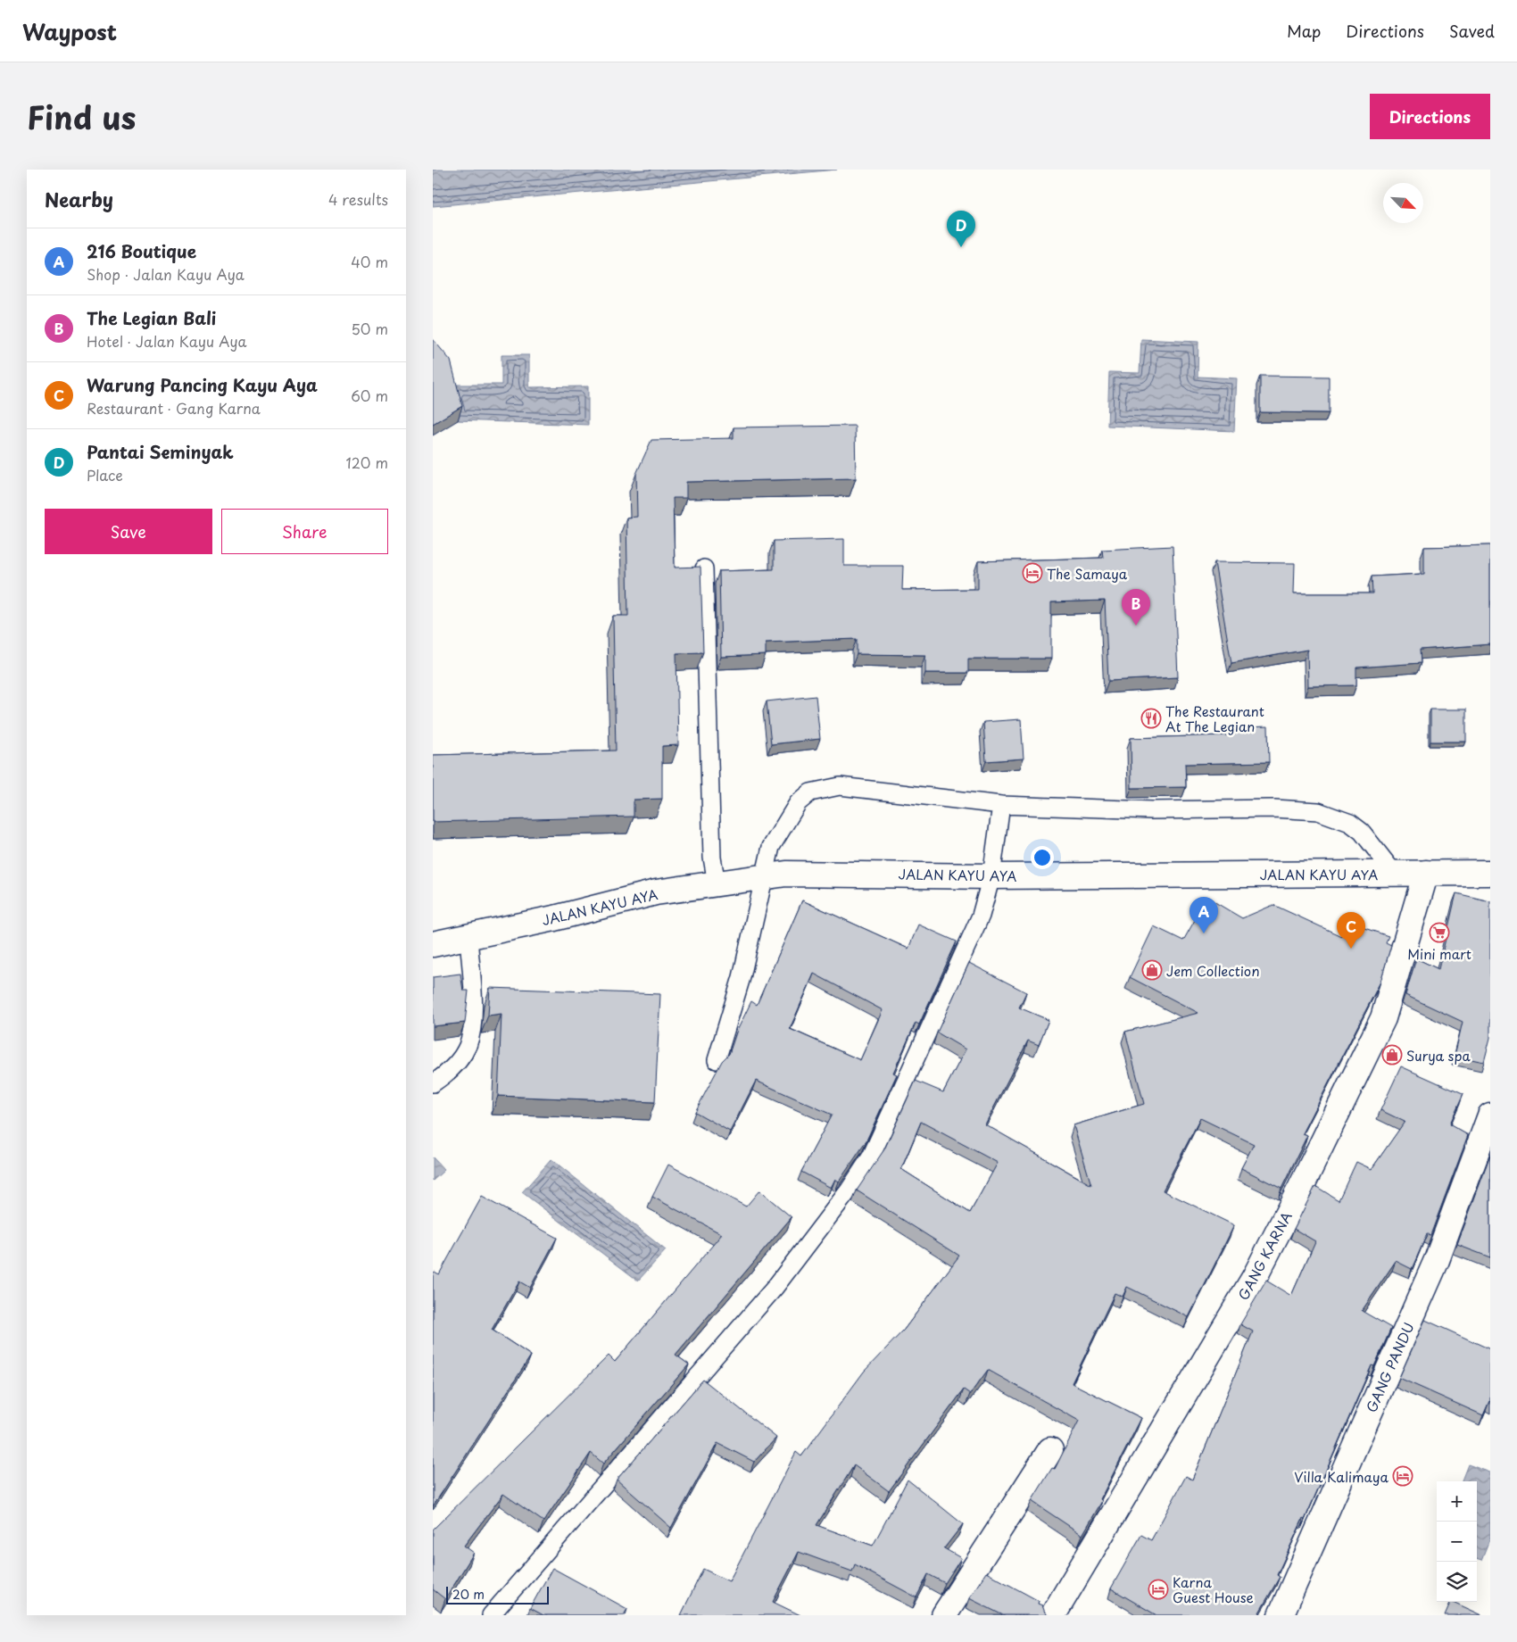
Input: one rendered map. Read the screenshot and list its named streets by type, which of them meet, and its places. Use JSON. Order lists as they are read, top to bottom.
{
  "streets": {
    "street": ["JALAN KAYU AYA", "GANG KARNA", "GANG PANDU"]
  },
  "crossings": [
    ["JALAN KAYU AYA", "GANG KARNA"]
  ],
  "places": {
    "hotel": ["The Samaya", "Villa Kalimaya", "Karna Guest House"],
    "restaurant": ["The Restaurant At The Legian"],
    "supermarket": ["Mini mart"],
    "shop": ["Jem Collection", "Surya spa"]
  },
  "scale_bar": "20 m",
  "north": "bottom right",
  "page": {
    "header": "Waypost",
    "nav": ["Map", "Directions", "Saved"],
    "title": "Find us",
    "buttons": [
      "Directions",
      ["Save", "Share"]
    ],
    "heading": ["Nearby", "4 results"],
    "pins": [
      "D",
      "B",
      "A",
      "C"
    ],
    "list": [
      {
        "mark": "A",
        "name": "216 Boutique",
        "note": "Shop · Jalan Kayu Aya",
        "value": "40 m"
      },
      {
        "mark": "B",
        "name": "The Legian Bali",
        "note": "Hotel · Jalan Kayu Aya",
        "value": "50 m"
      },
      {
        "mark": "C",
        "name": "Warung Pancing Kayu Aya",
        "note": "Restaurant · Gang Karna",
        "value": "60 m"
      },
      {
        "mark": "D",
        "name": "Pantai Seminyak",
        "note": "Place",
        "value": "120 m"
      }
    ],
    "map_buttons": ["+", "−"],
    "scale": "20 m"
  }
}
